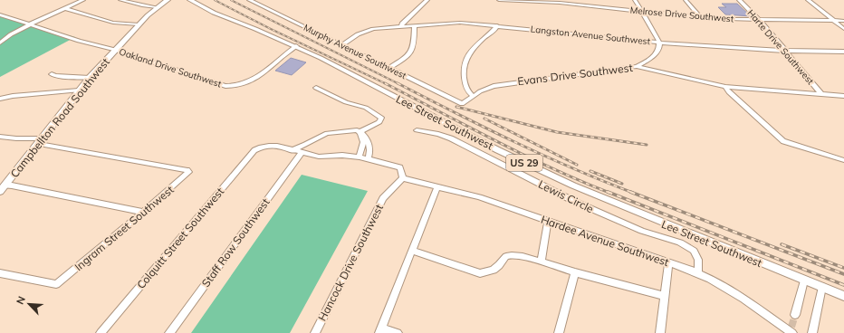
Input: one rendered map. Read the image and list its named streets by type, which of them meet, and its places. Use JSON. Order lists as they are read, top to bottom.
{
  "streets": {
    "main road": ["Campbellton Road Southwest", "Lee Street Southwest", "US 29"],
    "street": [
      "Melrose Drive Southwest",
      "Langston Avenue Southwest",
      "Harte Drive Southwest",
      "Murphy Avenue Southwest",
      "Oakland Drive Southwest",
      "Evans Drive Southwest",
      "Lewis Circle",
      "Ingram Street Southwest",
      "Colquitt Street Southwest",
      "Hardee Avenue Southwest",
      "Staff Row Southwest",
      "Hancock Drive Southwest"
    ]
  },
  "crossings": [
    ["Melrose Drive Southwest", "Harte Drive Southwest"],
    ["Langston Avenue Southwest", "Harte Drive Southwest"],
    ["Langston Avenue Southwest", "Murphy Avenue Southwest"],
    ["Harte Drive Southwest", "Evans Drive Southwest"],
    ["Murphy Avenue Southwest", "Evans Drive Southwest"],
    ["Oakland Drive Southwest", "Campbellton Road Southwest"],
    ["Oakland Drive Southwest", "Lee Street Southwest"],
    ["Campbellton Road Southwest", "Ingram Street Southwest"],
    ["Lewis Circle", "Hardee Avenue Southwest"],
    ["Hardee Avenue Southwest", "Hancock Drive Southwest"]
  ],
  "north": "top left"
}
